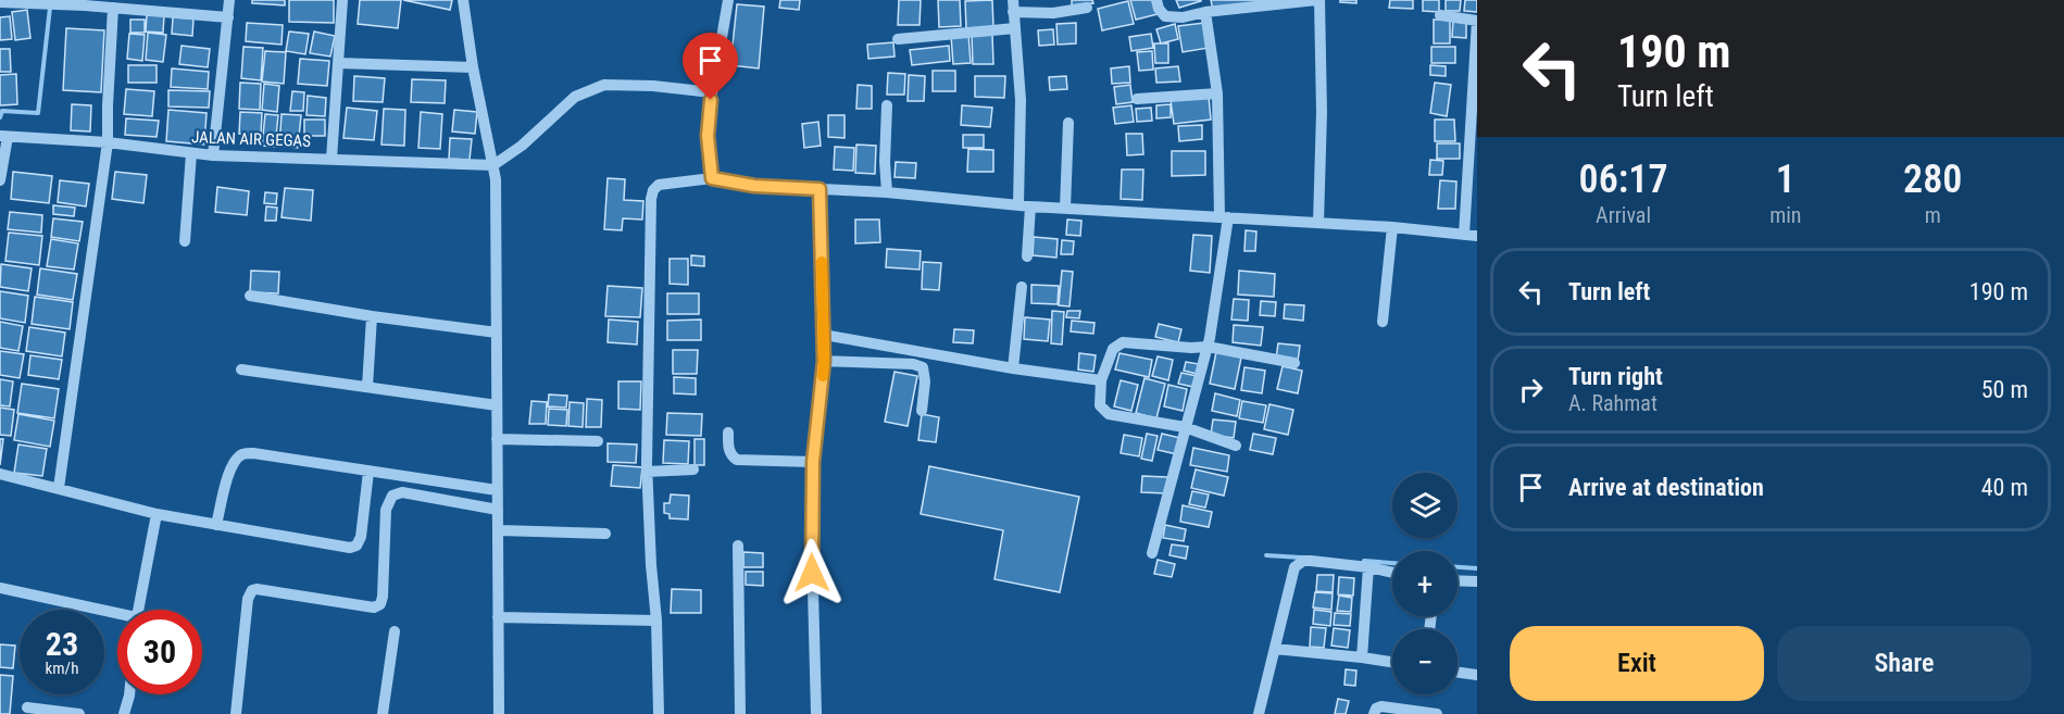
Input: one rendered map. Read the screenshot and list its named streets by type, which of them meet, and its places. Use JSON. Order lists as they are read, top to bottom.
{
  "streets": {
    "street": ["JALAN AIR GEGAS"]
  },
  "page": {
    "turn": ["190 m", "Turn left"],
    "eta": [
      "06:17",
      "Arrival",
      "1",
      "min",
      "280",
      "m"
    ],
    "list": [
      {
        "name": "Turn left",
        "value": "190 m"
      },
      {
        "name": "Turn right",
        "note": "A. Rahmat",
        "value": "50 m"
      },
      {
        "name": "Arrive at destination",
        "value": "40 m"
      }
    ],
    "map_buttons": ["+", "−"],
    "speed": "23 km/h",
    "limit": "30",
    "buttons": ["Exit", "Share"]
  }
}
